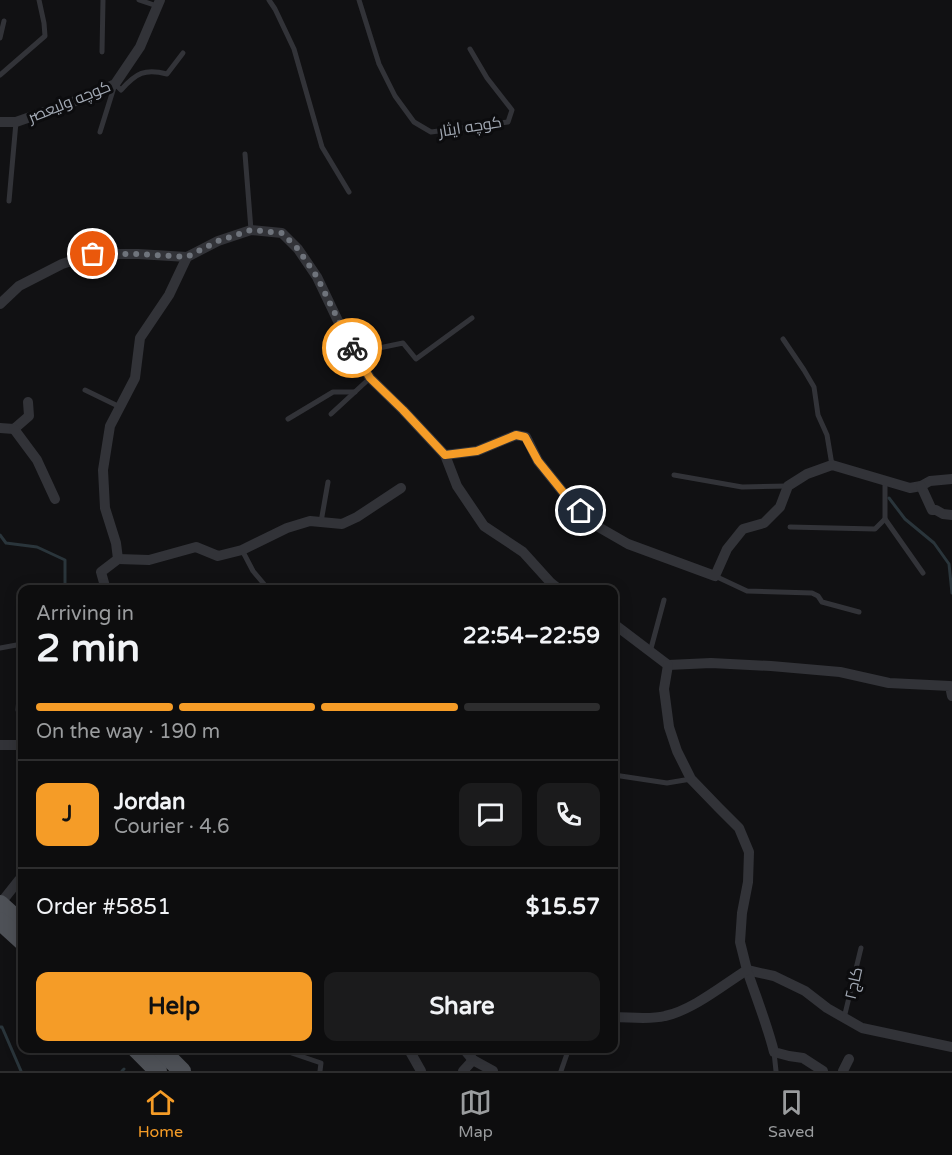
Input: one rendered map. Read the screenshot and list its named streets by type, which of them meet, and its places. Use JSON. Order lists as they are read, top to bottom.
{
  "streets": {
    "street": ["کوچه ولیعصر"],
    "lane": ["کوچه ایثار", "کاج۲"]
  },
  "page": {
    "heading": ["2 min", "Arriving in", "22:54–22:59"],
    "panel": [
      "Jordan",
      "Courier · 4.6",
      "Order #5851",
      "$15.57"
    ],
    "bar": "On the way · 190 m",
    "round": "J",
    "buttons": ["Help", "Share"],
    "tabs": ["Home", "Map", "Saved"]
  }
}
